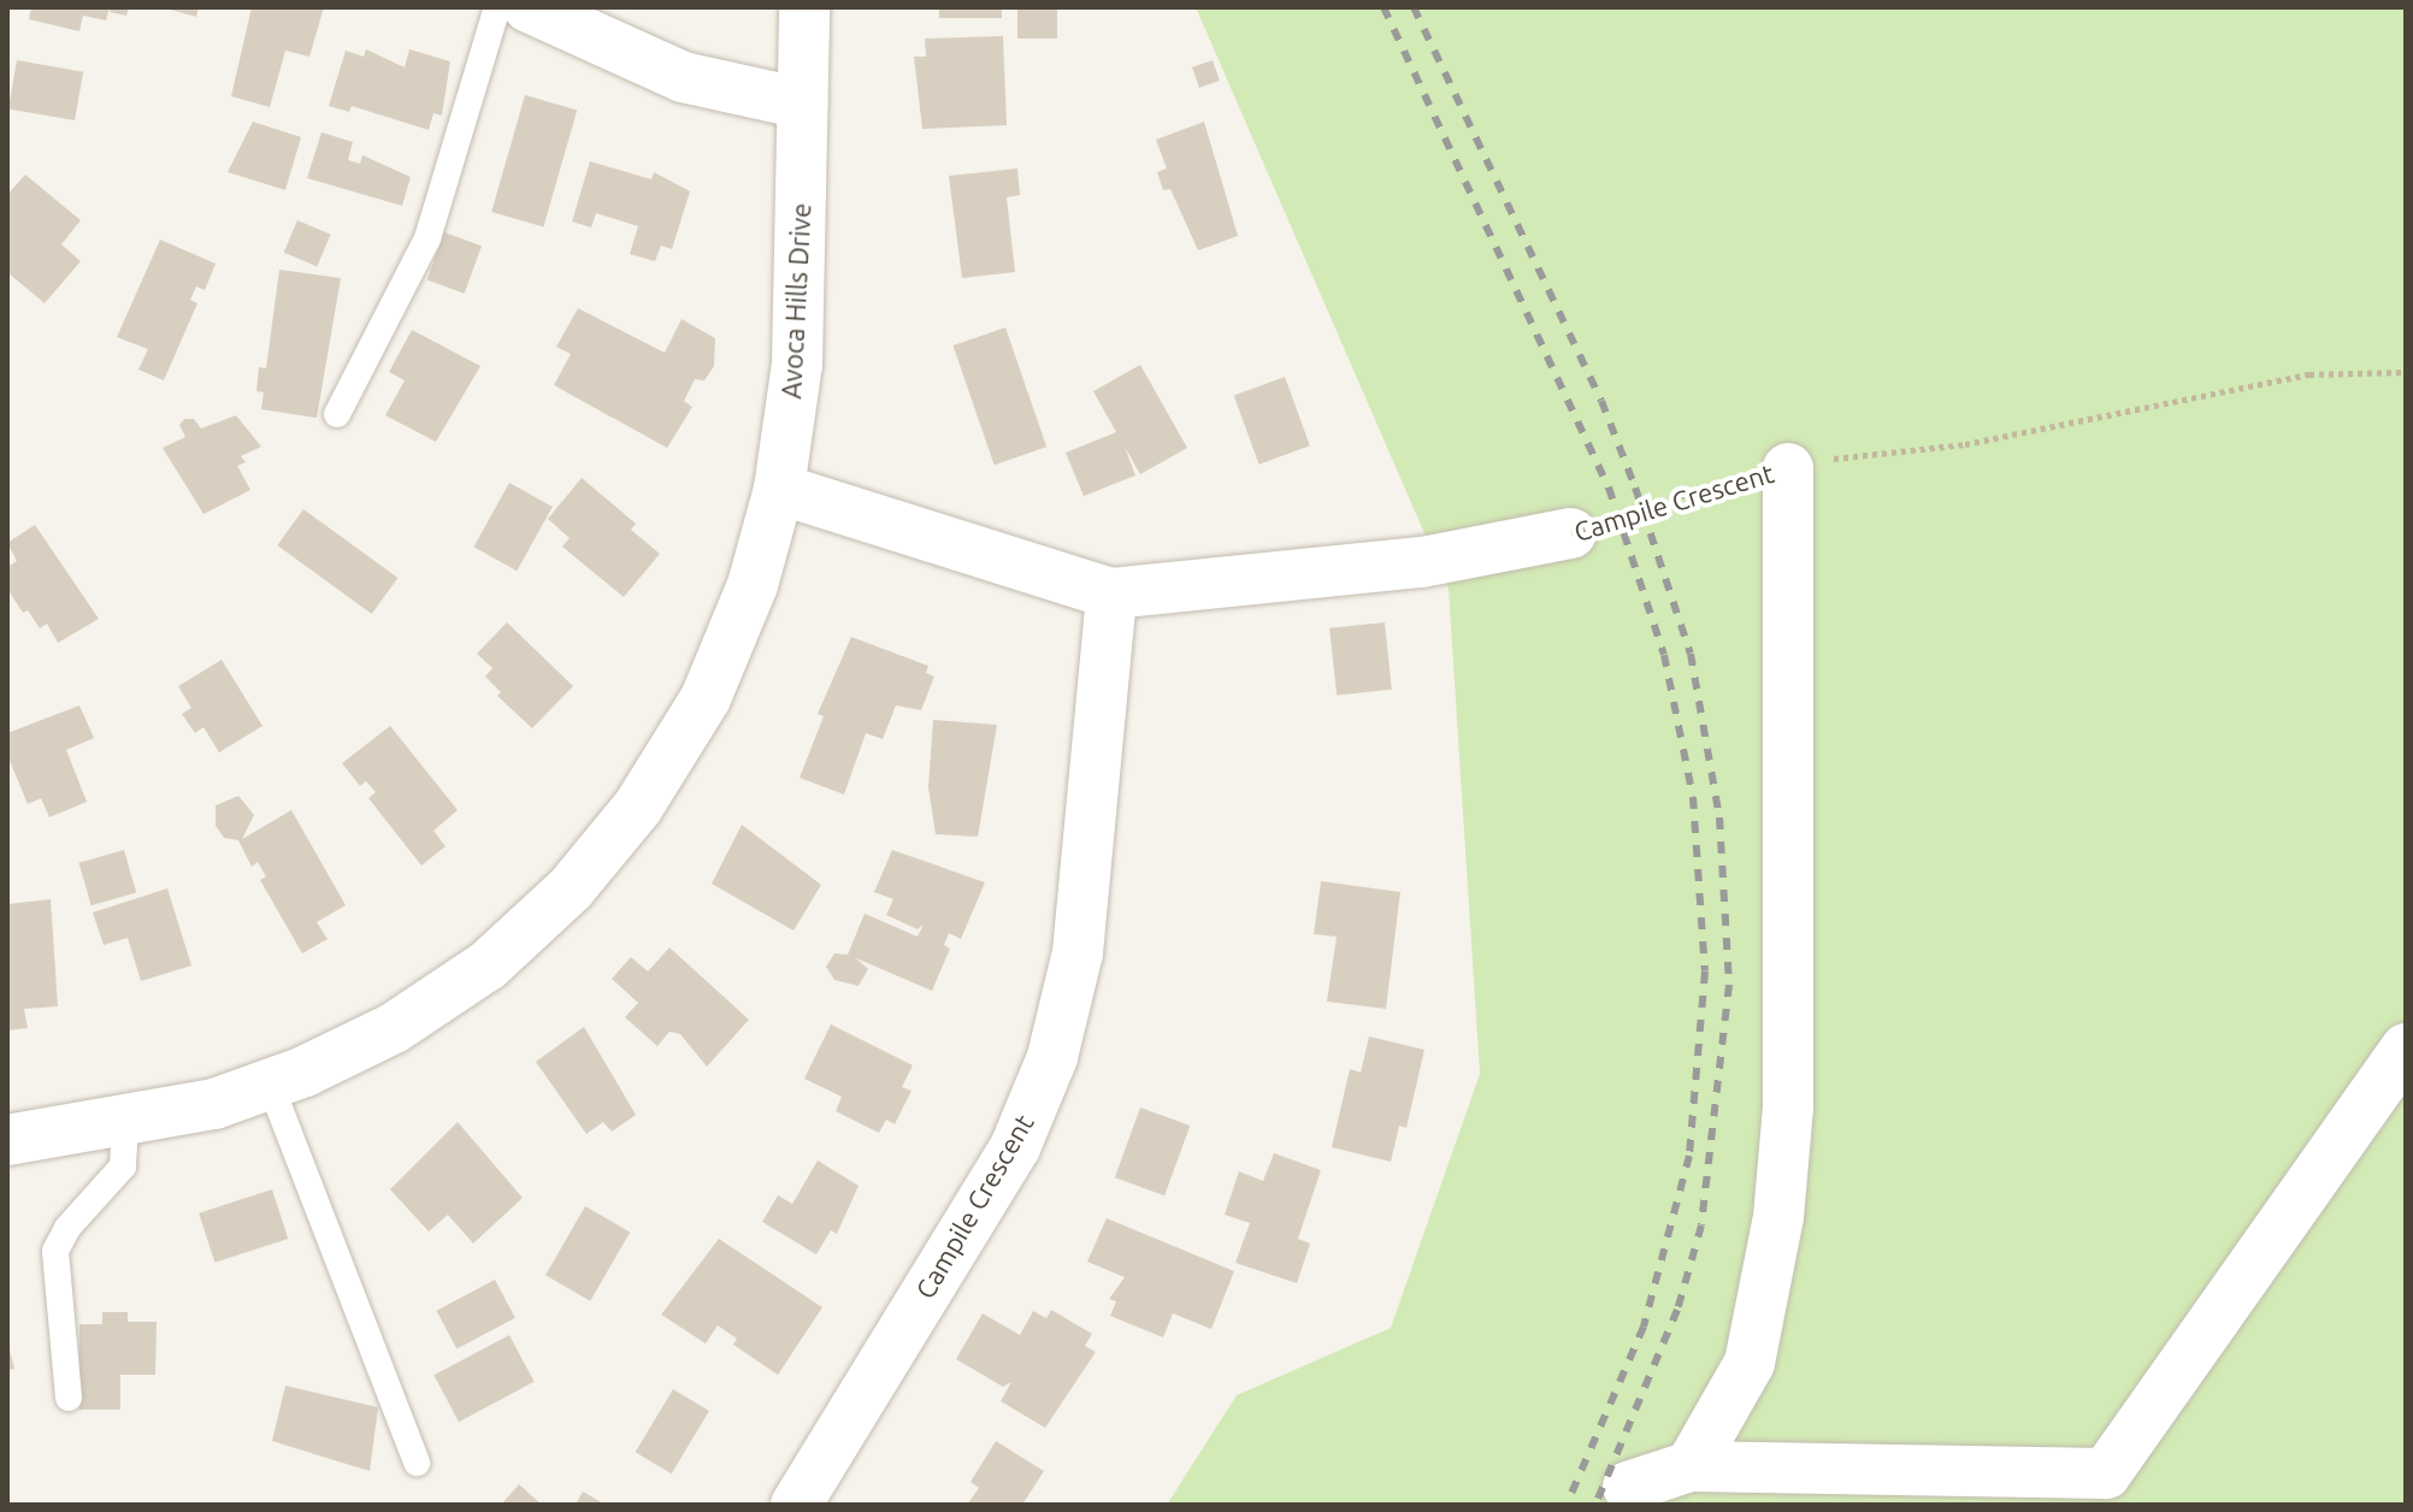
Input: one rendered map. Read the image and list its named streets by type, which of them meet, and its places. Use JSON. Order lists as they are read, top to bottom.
{
  "streets": {
    "street": ["Avoca Hills Drive", "Campile Crescent"]
  },
  "crossings": [
    ["Avoca Hills Drive", "Campile Crescent"]
  ]
}
